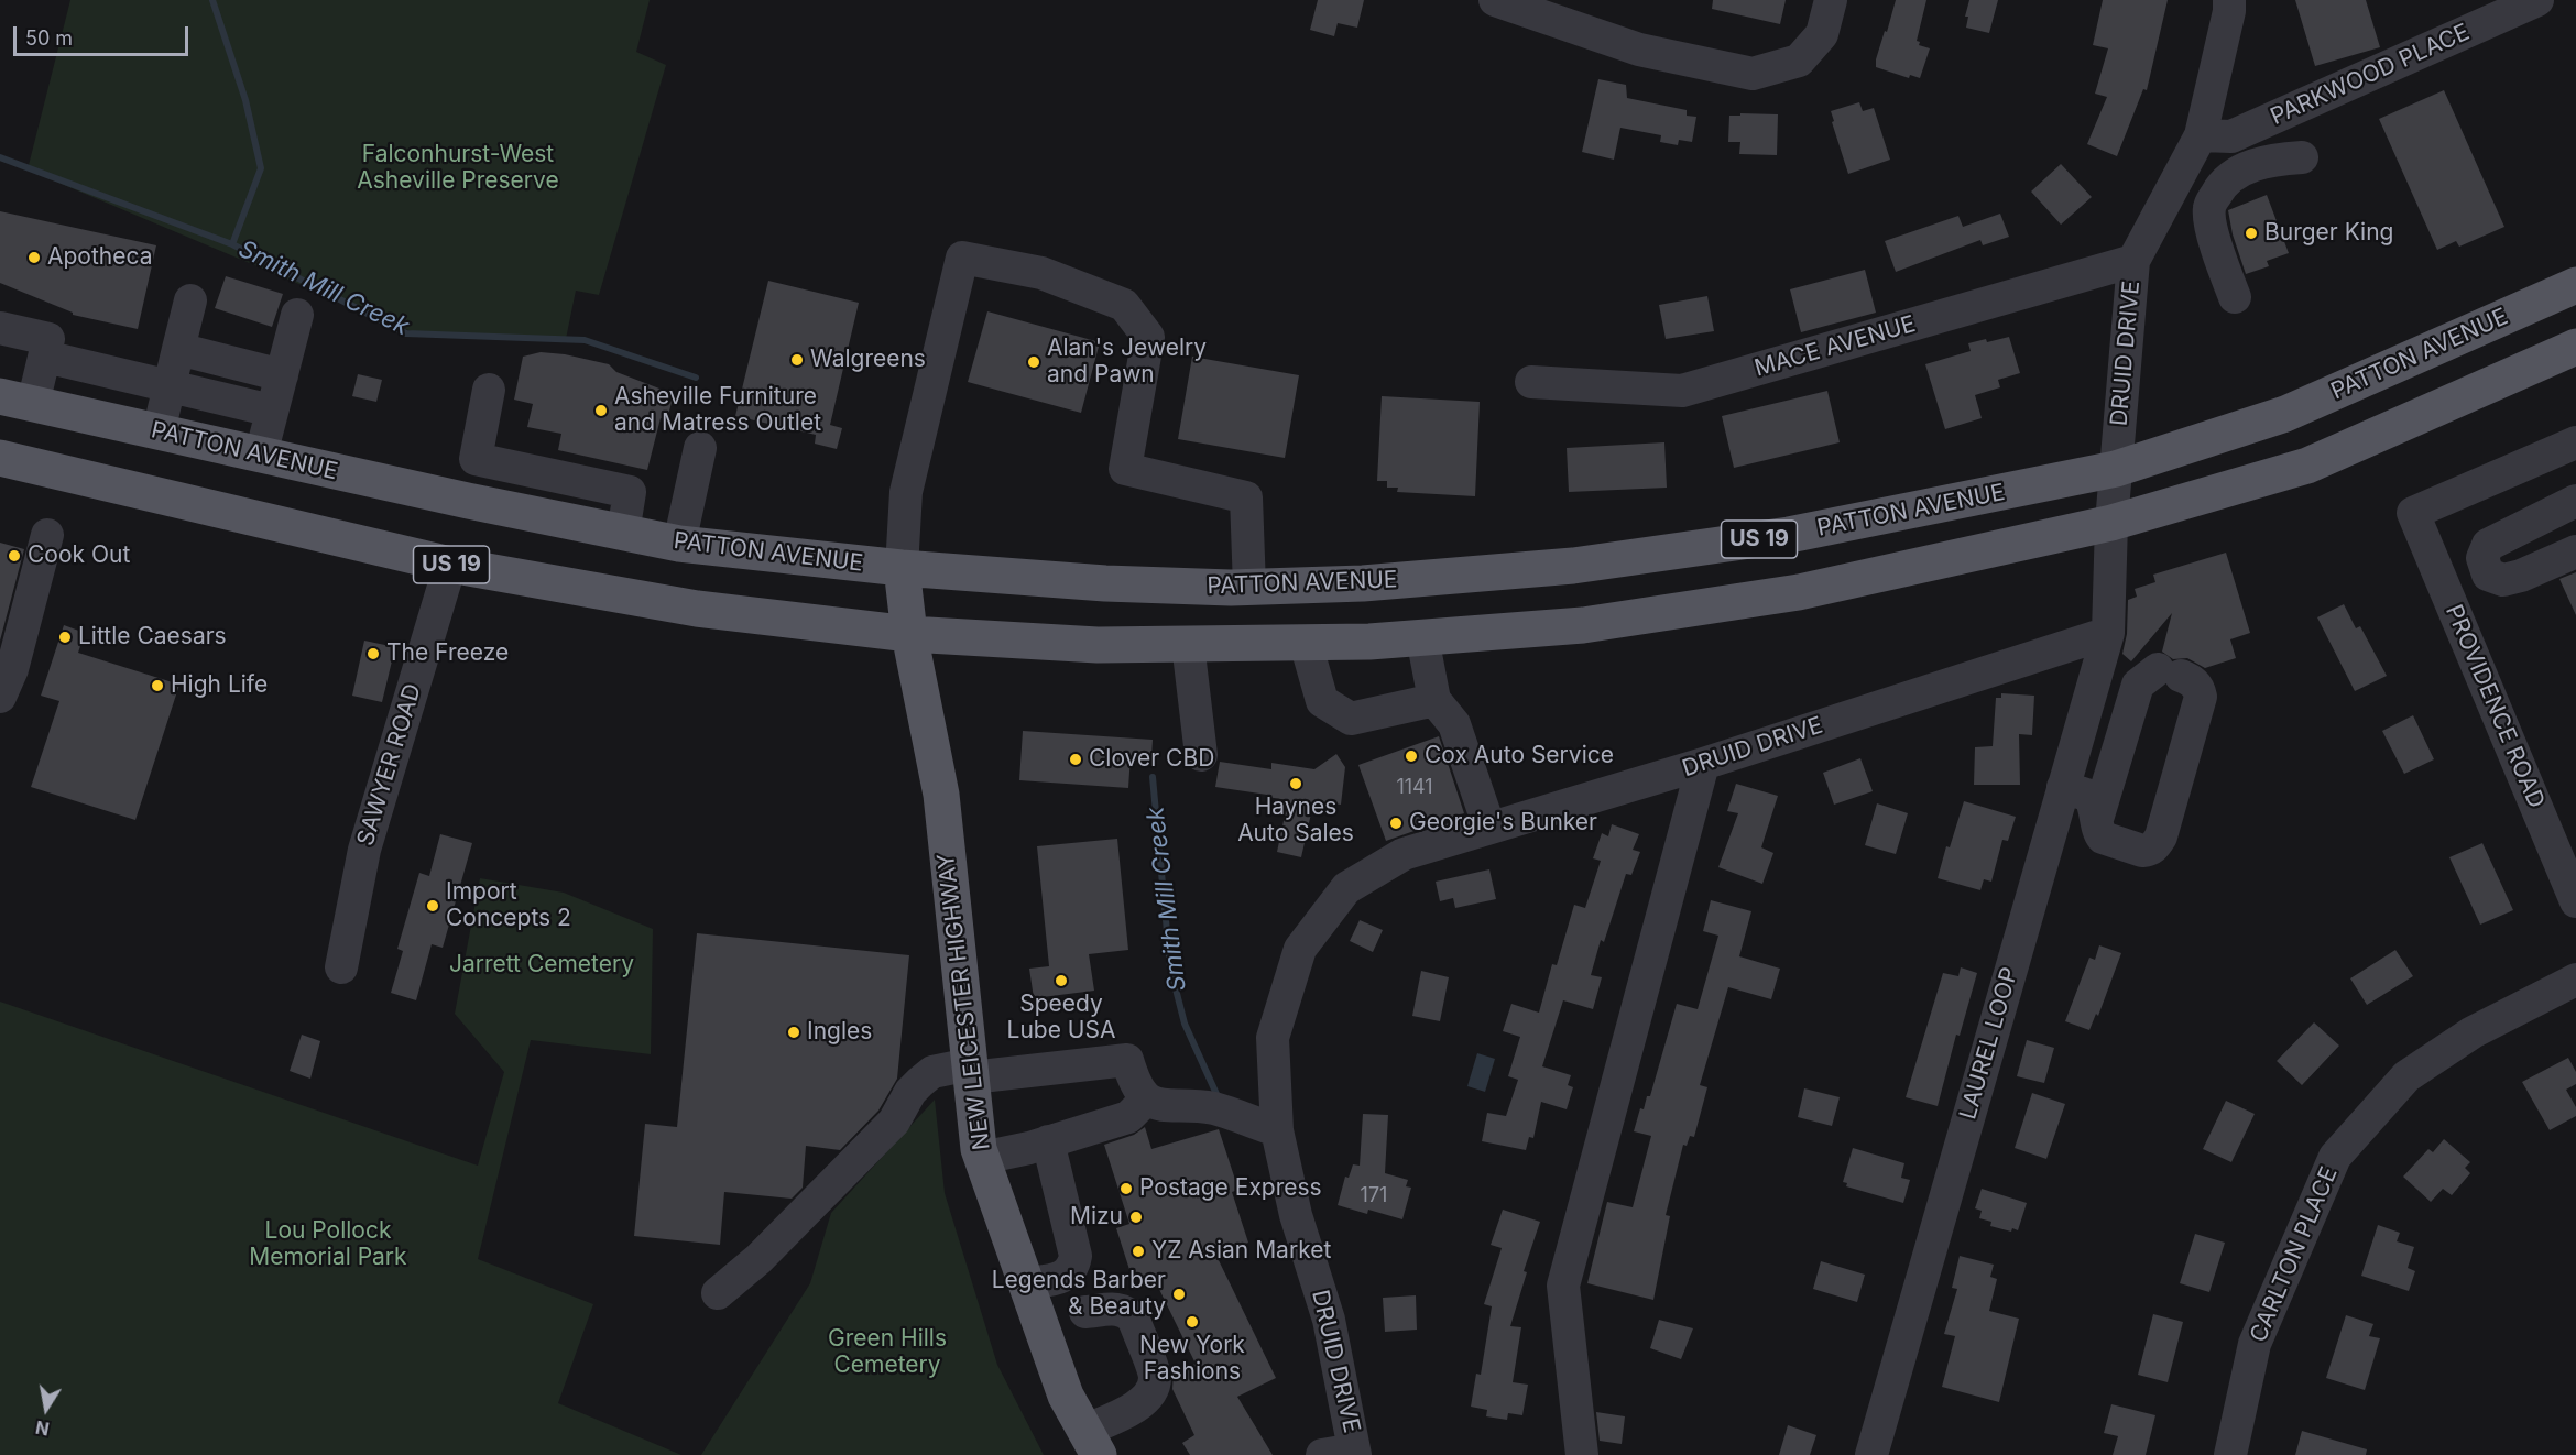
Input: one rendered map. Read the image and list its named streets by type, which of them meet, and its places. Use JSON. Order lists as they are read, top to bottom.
{
  "streets": {
    "main road": ["PATTON AVENUE", "US 19", "NEW LEICESTER HIGHWAY"],
    "street": [
      "PARKWOOD PLACE",
      "MACE AVENUE",
      "DRUID DRIVE",
      "PROVIDENCE ROAD",
      "SAWYER ROAD",
      "LAUREL LOOP",
      "CARLTON PLACE"
    ]
  },
  "crossings": [
    ["PARKWOOD PLACE", "DRUID DRIVE"],
    ["MACE AVENUE", "DRUID DRIVE"],
    ["DRUID DRIVE", "PATTON AVENUE"],
    ["DRUID DRIVE", "US 19"],
    ["DRUID DRIVE", "LAUREL LOOP"],
    ["PATTON AVENUE", "NEW LEICESTER HIGHWAY"],
    ["US 19", "SAWYER ROAD"],
    ["US 19", "NEW LEICESTER HIGHWAY"]
  ],
  "water": ["Smith Mill Creek"],
  "parks": [
    "Falconhurst-West Asheville Preserve",
    "Jarrett Cemetery",
    "Lou Pollock Memorial Park",
    "Green Hills Cemetery"
  ],
  "places": [
    "Burger King",
    "Apotheca",
    "Walgreens",
    "Alan's Jewelry and Pawn",
    "Asheville Furniture and Matress Outlet",
    "Cook Out",
    "Little Caesars",
    "The Freeze",
    "High Life",
    "Cox Auto Service",
    "Clover CBD",
    "Haynes Auto Sales",
    "Georgie's Bunker",
    "Import Concepts 2",
    "Speedy Lube USA",
    "Ingles",
    "Postage Express",
    "Mizu",
    "YZ Asian Market",
    "Legends Barber & Beauty",
    "New York Fashions"
  ],
  "house_numbers": ["1141", "171"],
  "scale_bar": "50 m",
  "north": "bottom"
}
